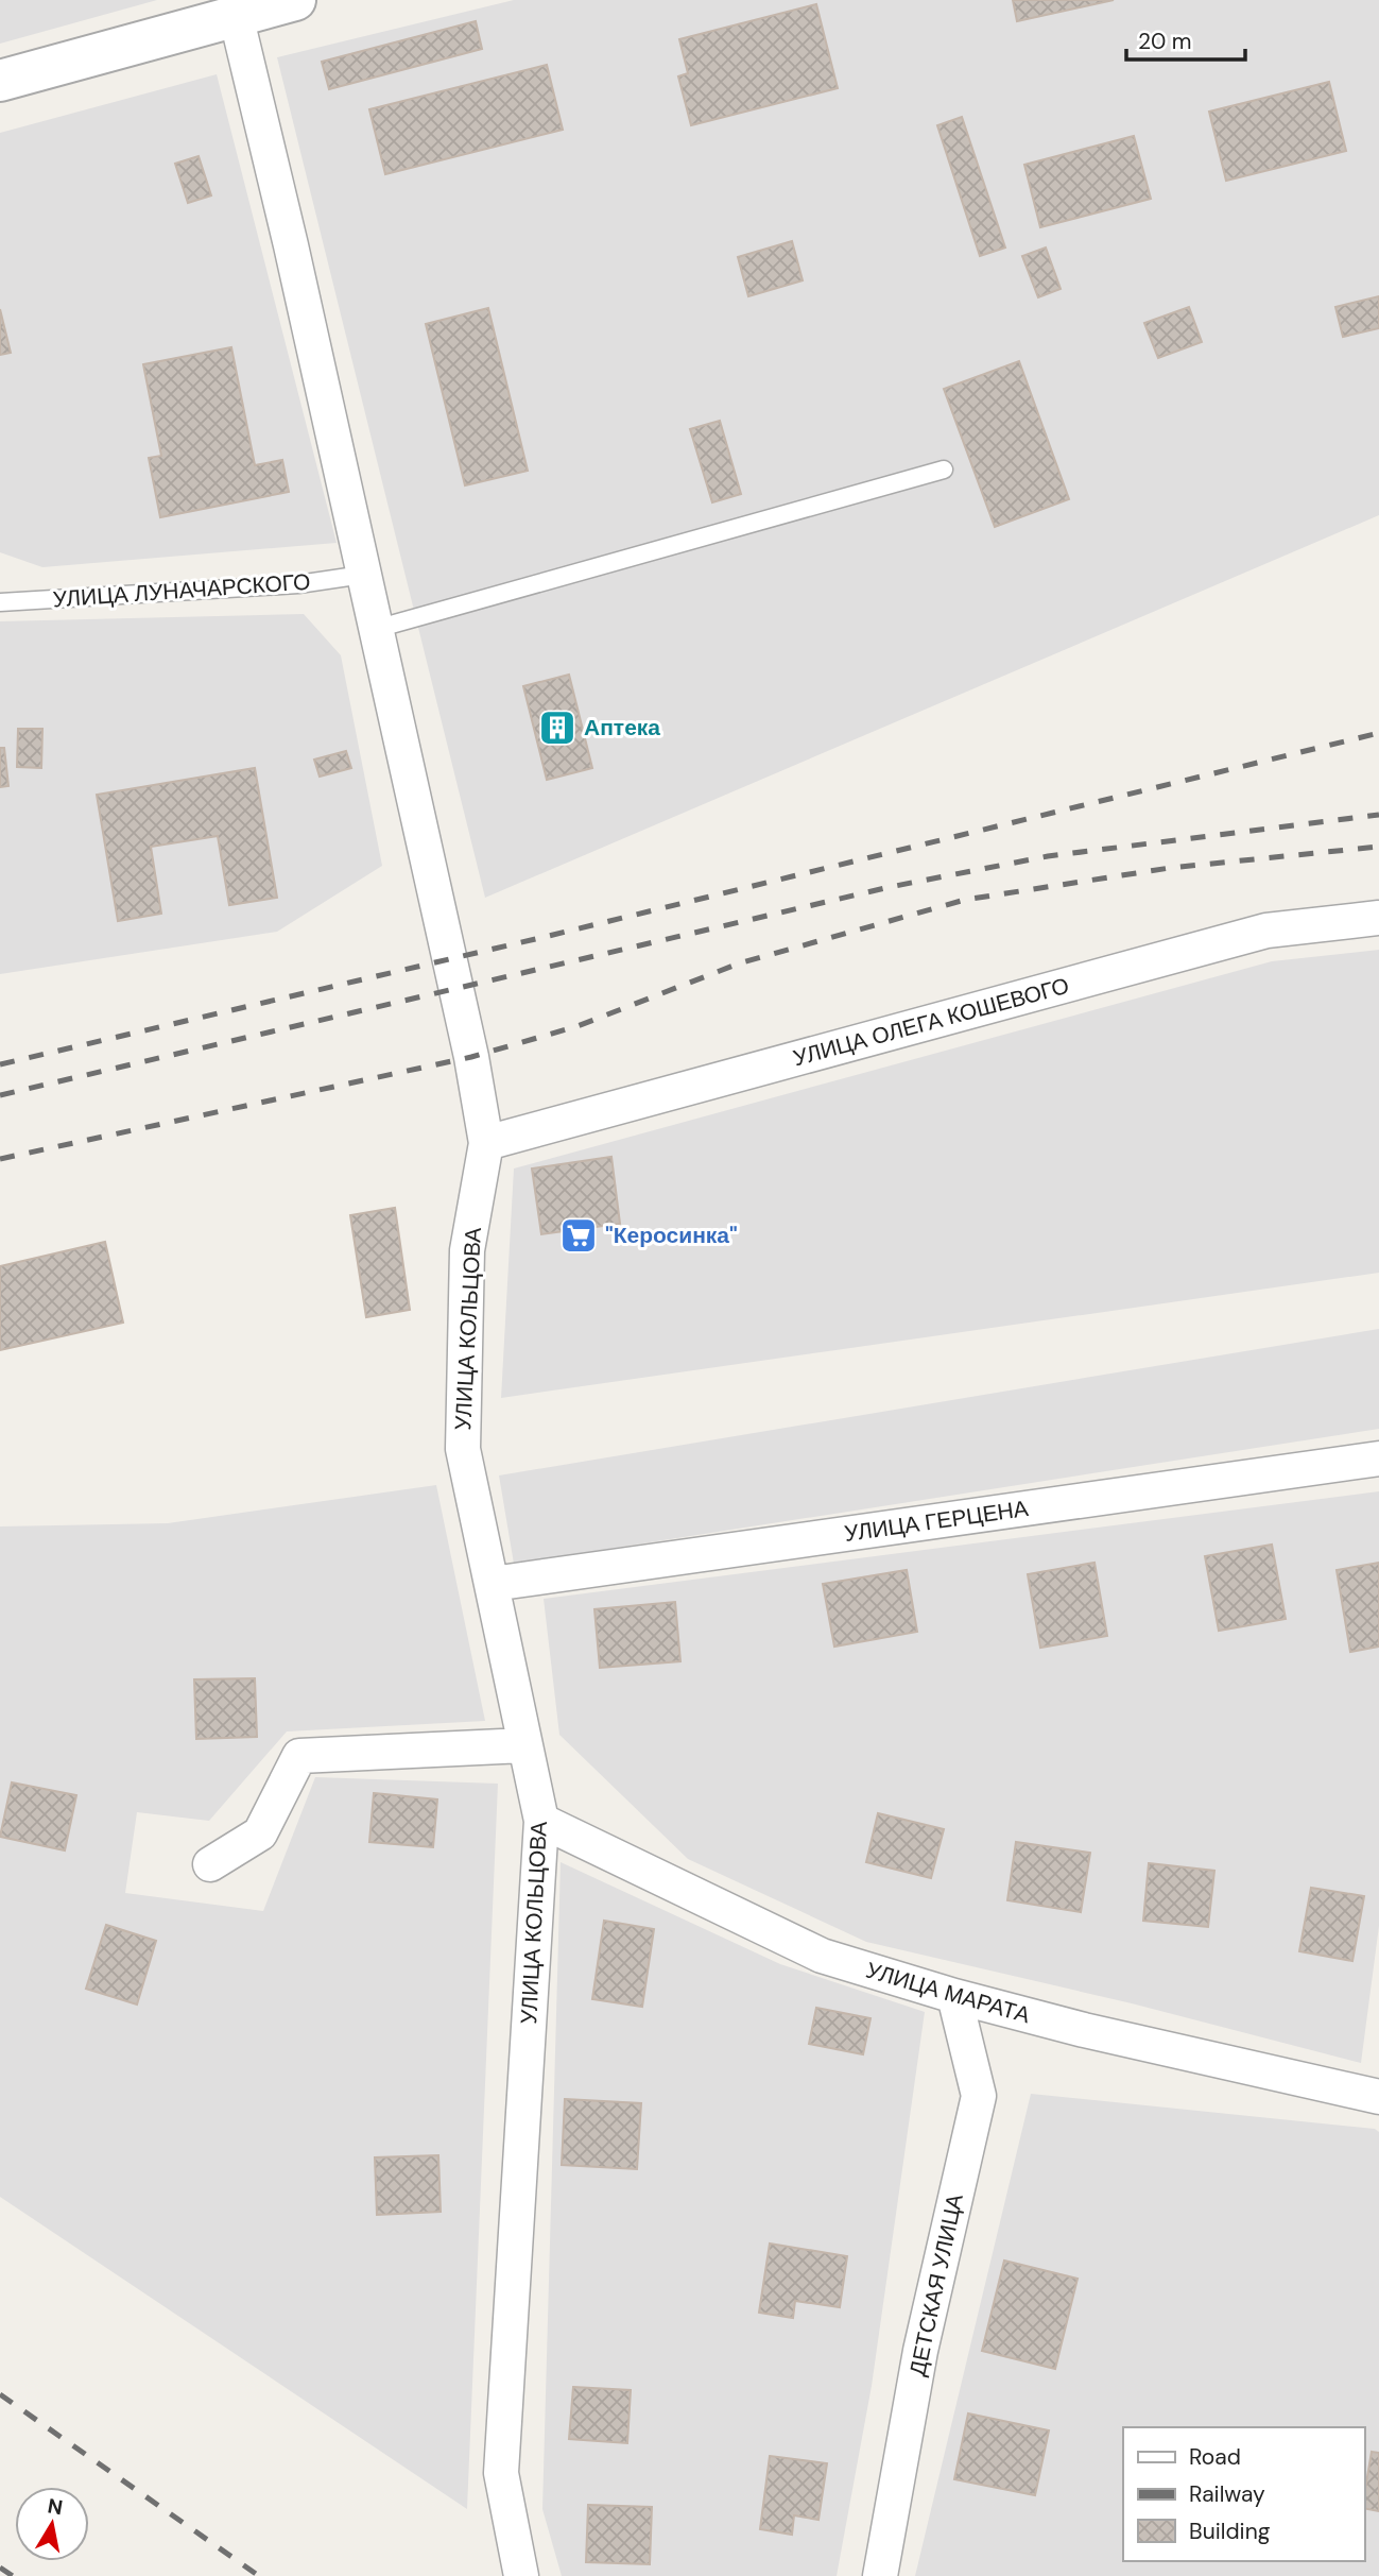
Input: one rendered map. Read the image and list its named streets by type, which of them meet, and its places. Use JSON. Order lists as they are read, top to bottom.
{
  "streets": {
    "street": [
      "УЛИЦА ОЛЕГА КОШЕВОГО",
      "УЛИЦА КОЛЬЦОВА",
      "УЛИЦА ГЕРЦЕНА",
      "УЛИЦА МАРАТА",
      "ДЕТСКАЯ УЛИЦА"
    ],
    "lane": ["УЛИЦА ЛУНАЧАРСКОГО"]
  },
  "crossings": [
    ["УЛИЦА ОЛЕГА КОШЕВОГО", "УЛИЦА КОЛЬЦОВА"],
    ["УЛИЦА КОЛЬЦОВА", "УЛИЦА ГЕРЦЕНА"],
    ["УЛИЦА КОЛЬЦОВА", "УЛИЦА МАРАТА"],
    ["УЛИЦА МАРАТА", "ДЕТСКАЯ УЛИЦА"]
  ],
  "places": {
    "building": ["Аптека"],
    "supermarket": ["\"Керосинка\""]
  },
  "legend": ["Road", "Railway", "Building"],
  "scale_bar": "20 m",
  "north": "top"
}
